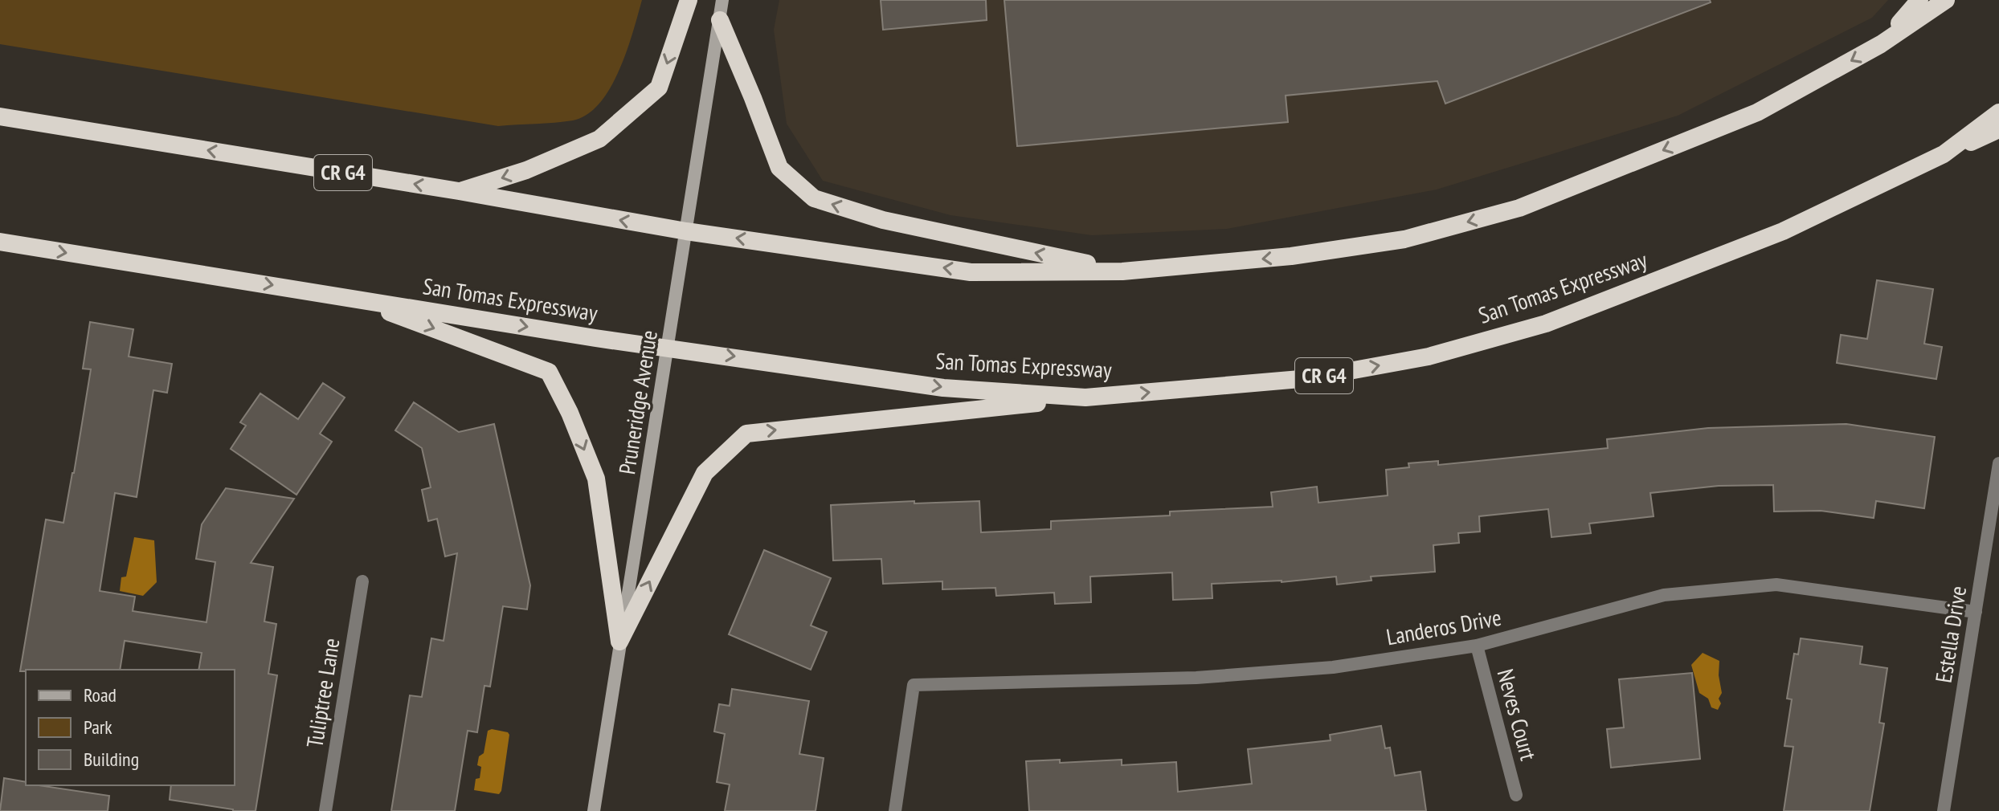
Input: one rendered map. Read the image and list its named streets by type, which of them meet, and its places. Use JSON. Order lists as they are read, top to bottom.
{
  "streets": {
    "highway": ["CR G4", "San Tomas Expressway"],
    "main road": ["Pruneridge Avenue"],
    "street": [
      "Landeros Drive",
      "Estella Drive",
      "Tuliptree Lane",
      "Neves Court"
    ]
  },
  "crossings": [
    ["CR G4", "Pruneridge Avenue"],
    ["San Tomas Expressway", "Pruneridge Avenue"],
    ["Landeros Drive", "Estella Drive"],
    ["Landeros Drive", "Neves Court"]
  ],
  "legend": ["Road", "Park", "Building"]
}
